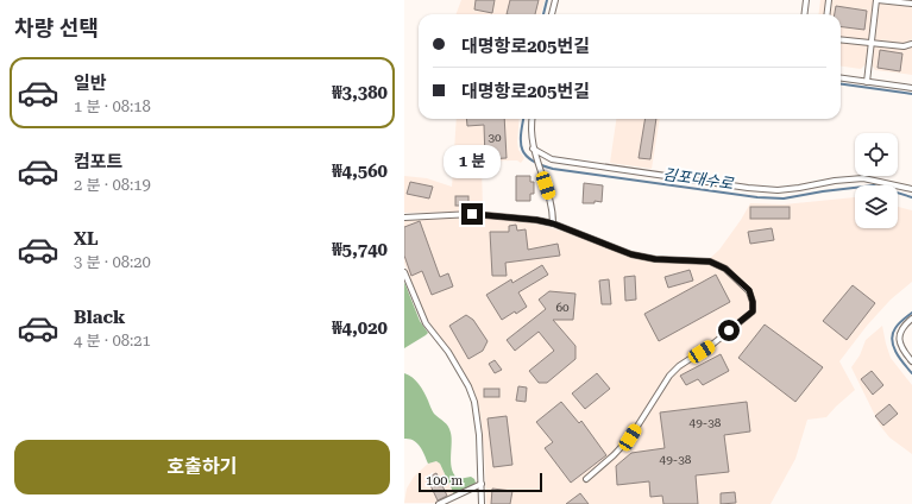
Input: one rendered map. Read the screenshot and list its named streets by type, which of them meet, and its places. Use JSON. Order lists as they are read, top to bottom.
{
  "water": ["김포대수로"],
  "house_numbers": [
    "30",
    "60",
    "49-38",
    "49-38"
  ],
  "scale_bar": "100 m",
  "page": {
    "heading": "차량 선택",
    "banner": ["대명항로205번길", "대명항로205번길"],
    "list": [
      {
        "name": "일반",
        "note": "1 분 · 08:18",
        "value": "₩3,380"
      },
      {
        "name": "컴포트",
        "note": "2 분 · 08:19",
        "value": "₩4,560"
      },
      {
        "name": "XL",
        "note": "3 분 · 08:20",
        "value": "₩5,740"
      },
      {
        "name": "Black",
        "note": "4 분 · 08:21",
        "value": "₩4,020"
      }
    ],
    "bubble": "1 분",
    "buttons": "호출하기",
    "scale": "100 m"
  }
}
